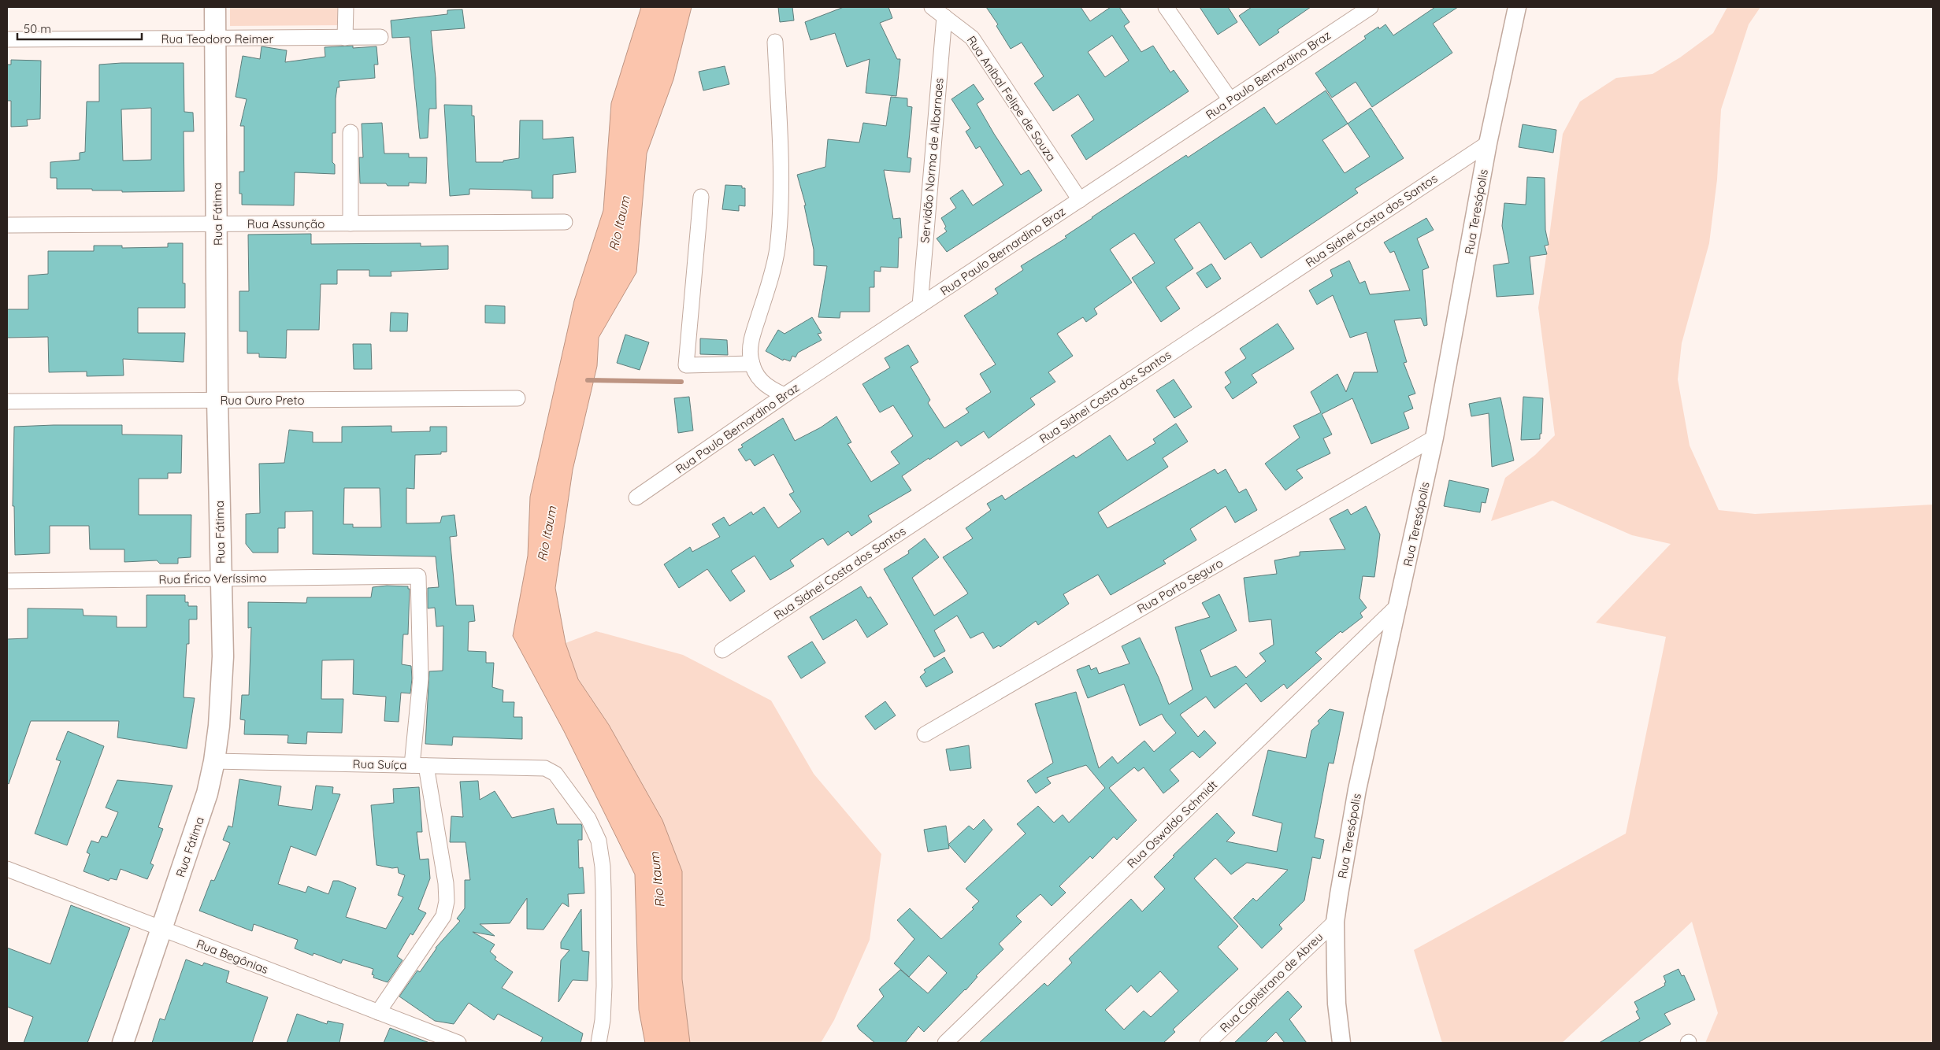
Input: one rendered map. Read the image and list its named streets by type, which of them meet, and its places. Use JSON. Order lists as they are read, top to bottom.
{
  "streets": {
    "main road": ["Rua Fátima"],
    "street": [
      "Rua Teodoro Reimer",
      "Rua Paulo Bernardino Braz",
      "Rua Aníbal Felipe de Souza",
      "Servidão Norma de Albarnaes",
      "Rua Teresópolis",
      "Rua Sidnei Costa dos Santos",
      "Rua Assunção",
      "Rua Ouro Preto",
      "Rua Érico Veríssimo",
      "Rua Porto Seguro",
      "Rua Suíça",
      "Rua Oswaldo Schmidt",
      "Rua Begônias",
      "Rua Capistrano de Abreu"
    ]
  },
  "crossings": [
    ["Rua Teodoro Reimer", "Rua Fátima"],
    ["Rua Paulo Bernardino Braz", "Rua Aníbal Felipe de Souza"],
    ["Rua Paulo Bernardino Braz", "Servidão Norma de Albarnaes"],
    ["Rua Aníbal Felipe de Souza", "Servidão Norma de Albarnaes"],
    ["Rua Teresópolis", "Rua Sidnei Costa dos Santos"],
    ["Rua Teresópolis", "Rua Porto Seguro"],
    ["Rua Teresópolis", "Rua Oswaldo Schmidt"],
    ["Rua Teresópolis", "Rua Capistrano de Abreu"],
    ["Rua Fátima", "Rua Assunção"],
    ["Rua Fátima", "Rua Ouro Preto"],
    ["Rua Fátima", "Rua Érico Veríssimo"],
    ["Rua Fátima", "Rua Suíça"],
    ["Rua Fátima", "Rua Begônias"],
    ["Rua Érico Veríssimo", "Rua Suíça"]
  ],
  "water": ["Rio Itaum"],
  "scale_bar": "50 m"
}
